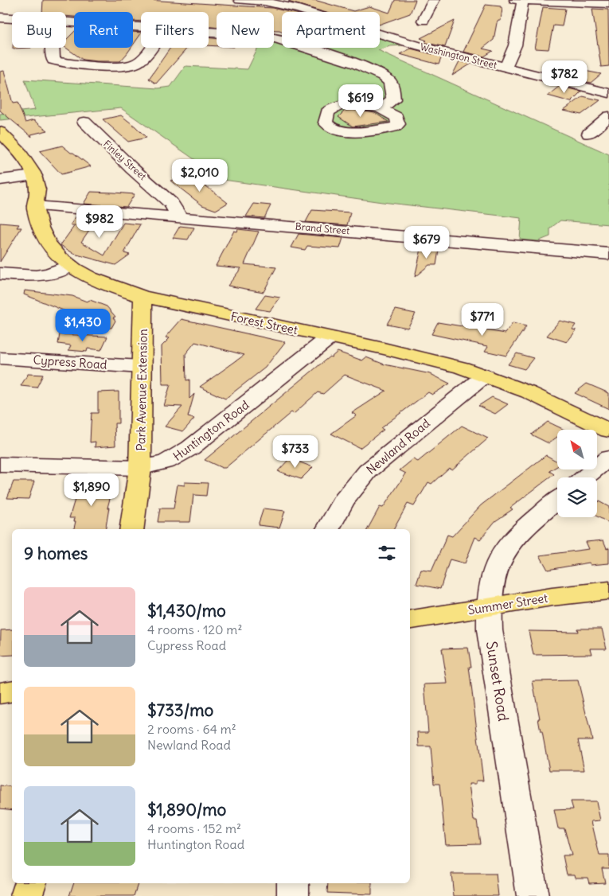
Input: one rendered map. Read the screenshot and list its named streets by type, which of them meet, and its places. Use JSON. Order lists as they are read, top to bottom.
{
  "streets": {
    "main road": ["Forest Street", "Park Avenue Extension", "Summer Street"],
    "street": [
      "Washington Street",
      "Finley Street",
      "Brand Street",
      "Cypress Road",
      "Huntington Road",
      "Newland Road",
      "Sunset Road"
    ]
  },
  "crossings": [
    ["Finley Street", "Brand Street"],
    ["Brand Street", "Forest Street"],
    ["Forest Street", "Park Avenue Extension"],
    ["Forest Street", "Huntington Road"],
    ["Forest Street", "Newland Road"],
    ["Cypress Road", "Park Avenue Extension"],
    ["Park Avenue Extension", "Huntington Road"],
    ["Summer Street", "Sunset Road"]
  ],
  "north": "top left",
  "page": {
    "chip": [
      "Buy",
      "Rent",
      "Filters",
      "New",
      "Apartment"
    ],
    "price": [
      "$782",
      "$619",
      "$2,010",
      "$982",
      "$679",
      "$771",
      "$1,430",
      "$733",
      "$1,890"
    ],
    "heading": "9 homes",
    "list": [
      {
        "name": "$1,430/mo",
        "note": "4 rooms · 120 m² · Cypress Road"
      },
      {
        "name": "$733/mo",
        "note": "2 rooms · 64 m² · Newland Road"
      },
      {
        "name": "$1,890/mo",
        "note": "4 rooms · 152 m² · Huntington Road"
      }
    ]
  }
}
